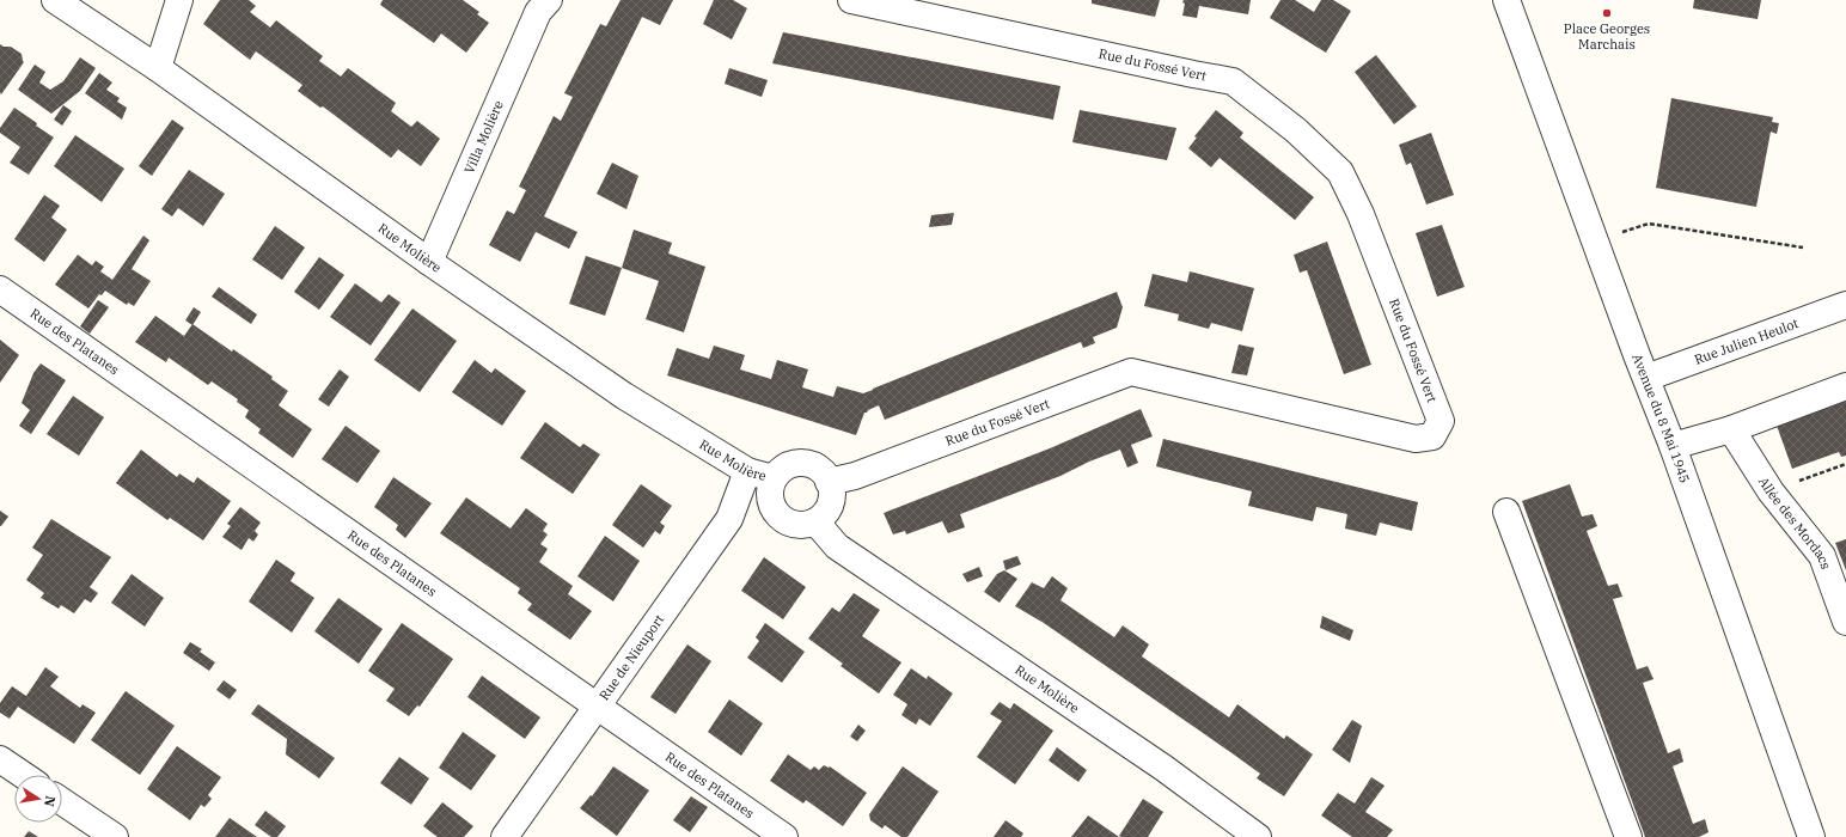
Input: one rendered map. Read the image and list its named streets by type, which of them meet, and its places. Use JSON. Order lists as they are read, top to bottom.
{
  "streets": {
    "street": [
      "Rue du Fossé Vert",
      "Villa Molière",
      "Rue Molière",
      "Rue des Platanes",
      "Rue Julien Heulot",
      "Avenue du 8 Mai 1945",
      "Allée des Mordacs",
      "Rue de Nieuport"
    ]
  },
  "crossings": [
    ["Rue du Fossé Vert", "Rue Molière"],
    ["Villa Molière", "Rue Molière"],
    ["Rue Molière", "Rue de Nieuport"],
    ["Rue des Platanes", "Rue de Nieuport"],
    ["Rue Julien Heulot", "Avenue du 8 Mai 1945"]
  ],
  "places": ["Place Georges Marchais"],
  "north": "right"
}
